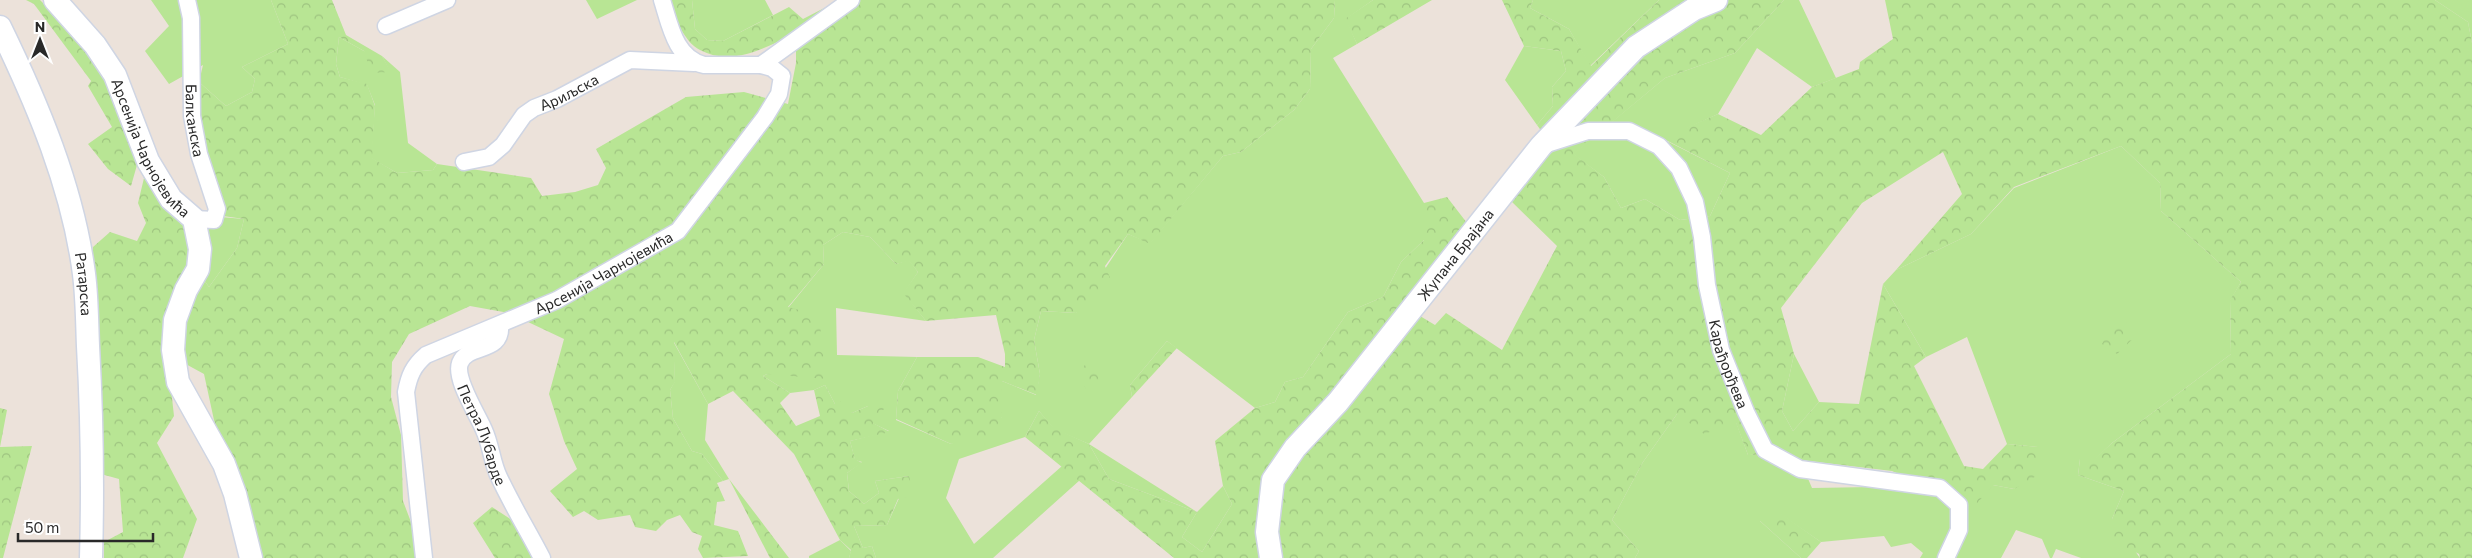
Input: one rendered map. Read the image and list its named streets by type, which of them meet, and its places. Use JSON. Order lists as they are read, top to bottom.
{
  "streets": {
    "street": [
      "Ариљска",
      "Балканска",
      "Арсенија Чарнојевића",
      "Жупана Брајана",
      "Ратарска",
      "Карађорђева",
      "Петра Лубарде"
    ]
  },
  "crossings": [
    ["Ариљска", "Арсенија Чарнојевића"],
    ["Балканска", "Арсенија Чарнојевића"],
    ["Арсенија Чарнојевића", "Петра Лубарде"],
    ["Жупана Брајана", "Карађорђева"]
  ],
  "scale_bar": "50 m",
  "north": "top"
}
